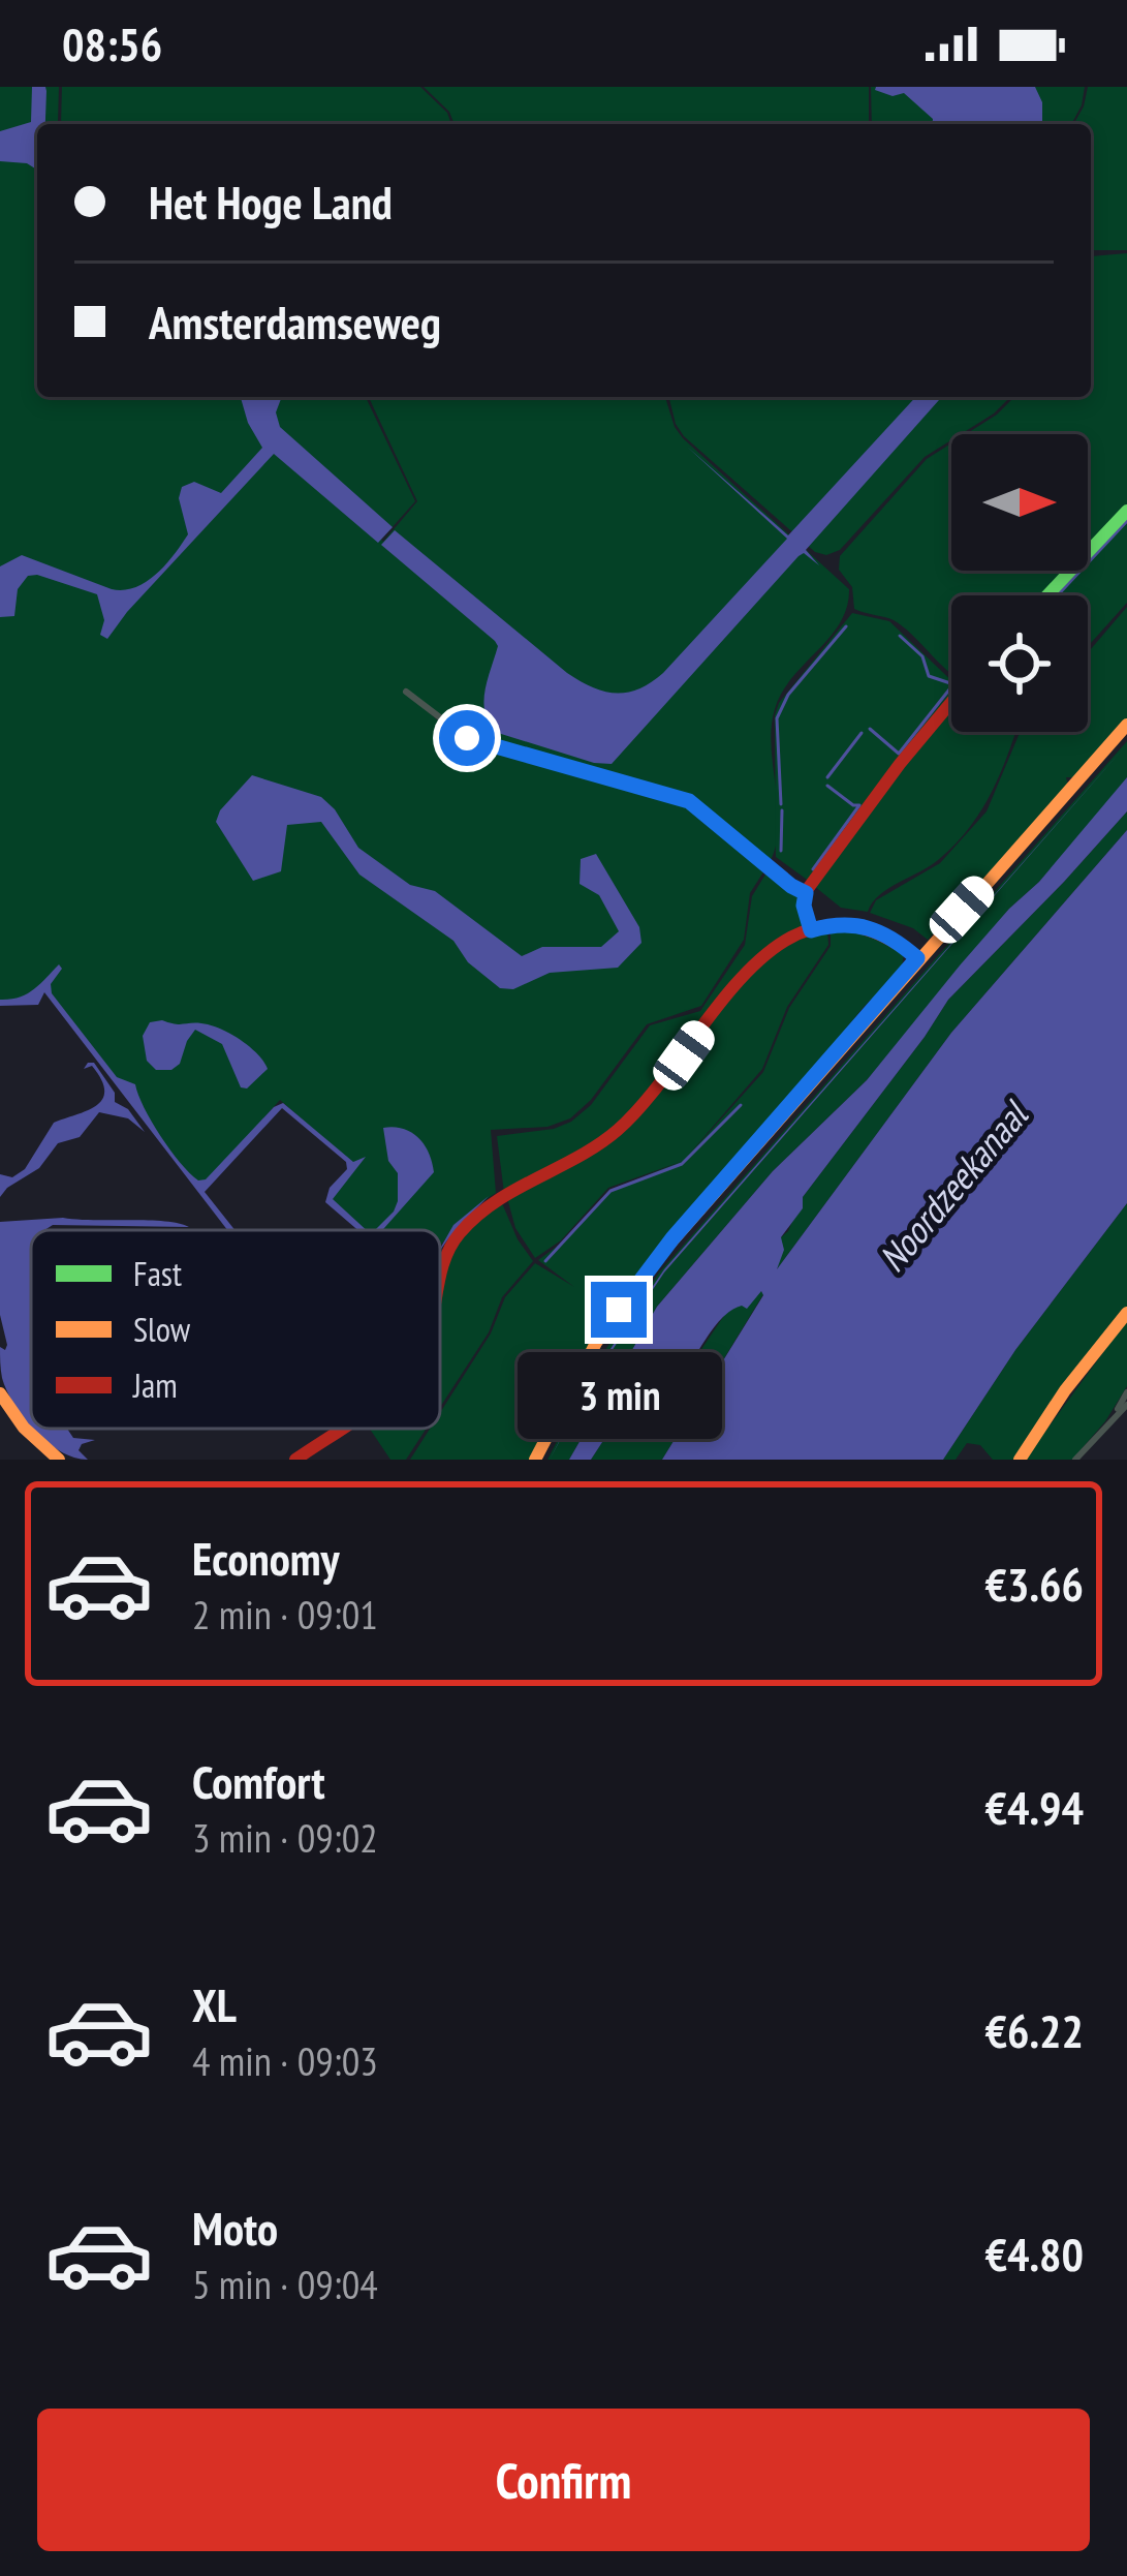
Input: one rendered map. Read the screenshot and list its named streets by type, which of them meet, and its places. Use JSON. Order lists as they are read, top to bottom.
{
  "water": ["Noordzeekanaal"],
  "legend": ["Fast", "Slow", "Jam"],
  "north": "right",
  "page": {
    "status": "08:56",
    "banner": ["Het Hoge Land", "Amsterdamseweg"],
    "bubble": "3 min",
    "list": [
      {
        "name": "Economy",
        "note": "2 min · 09:01",
        "value": "€3.66"
      },
      {
        "name": "Comfort",
        "note": "3 min · 09:02",
        "value": "€4.94"
      },
      {
        "name": "XL",
        "note": "4 min · 09:03",
        "value": "€6.22"
      },
      {
        "name": "Moto",
        "note": "5 min · 09:04",
        "value": "€4.80"
      }
    ],
    "buttons": "Confirm"
  }
}
